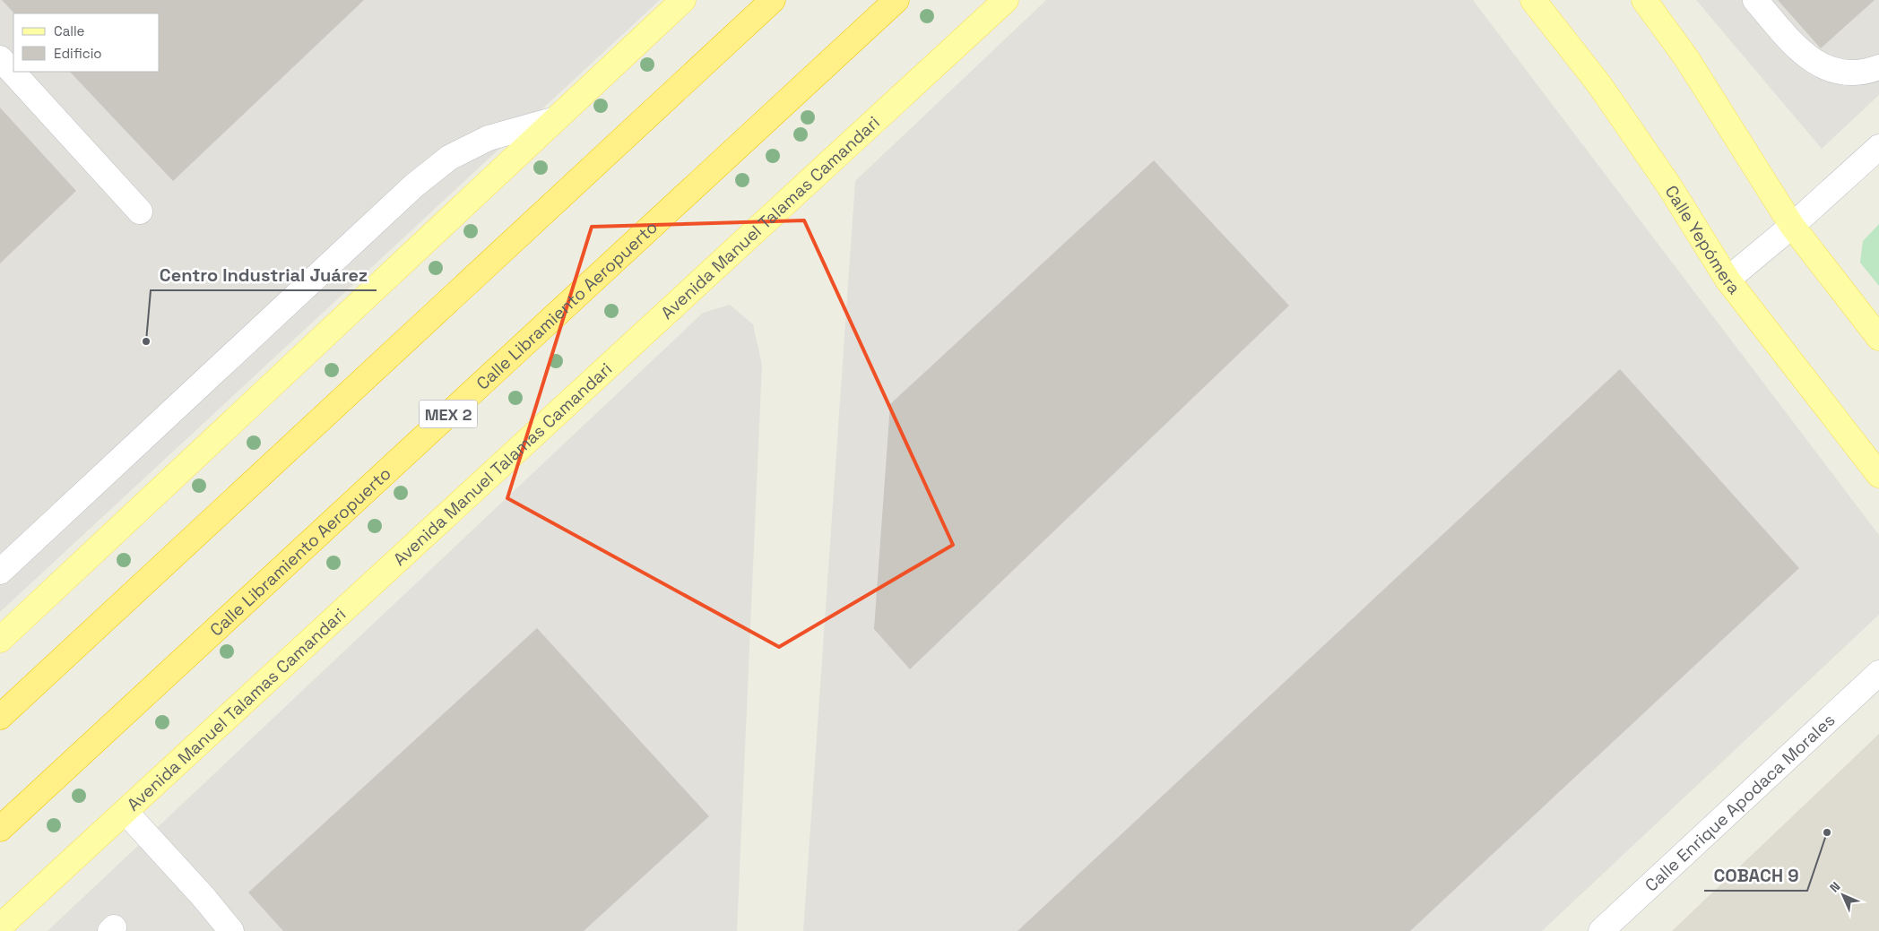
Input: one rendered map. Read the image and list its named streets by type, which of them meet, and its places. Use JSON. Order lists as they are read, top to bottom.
{
  "streets": {
    "highway": ["Calle Libramiento Aeropuerto", "MEX 2"],
    "main road": ["Avenida Manuel Talamas Camandari", "Calle Yepómera"],
    "street": ["Calle Enrique Apodaca Morales"]
  },
  "places": ["Centro Industrial Juárez", "COBACH 9"],
  "legend": ["Calle", "Edificio"],
  "north": "top left"
}
